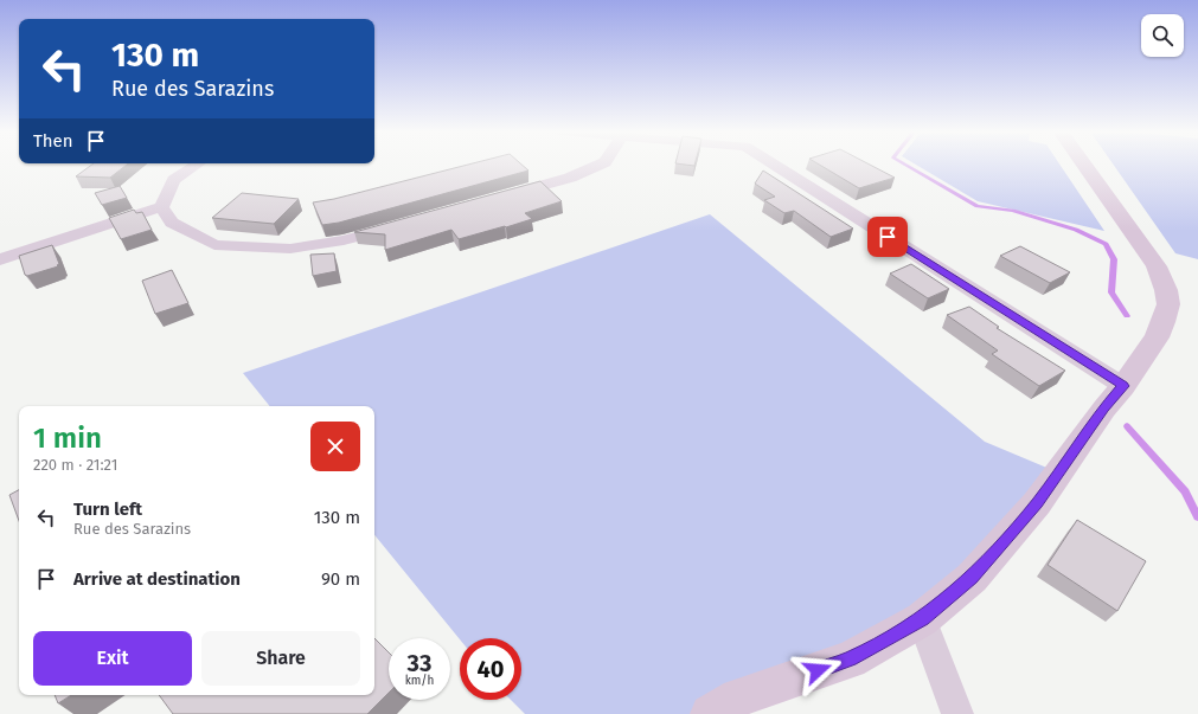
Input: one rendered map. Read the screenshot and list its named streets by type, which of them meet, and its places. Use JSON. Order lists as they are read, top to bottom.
{
  "page": {
    "turn": ["130 m", "Rue des Sarazins"],
    "then": "Then",
    "heading": ["1 min", "220 m · 21:21"],
    "list": [
      {
        "name": "Turn left",
        "note": "Rue des Sarazins",
        "value": "130 m"
      },
      {
        "name": "Arrive at destination",
        "value": "90 m"
      }
    ],
    "buttons": ["Exit", "Share"],
    "speed": "33 km/h",
    "limit": "40"
  }
}
